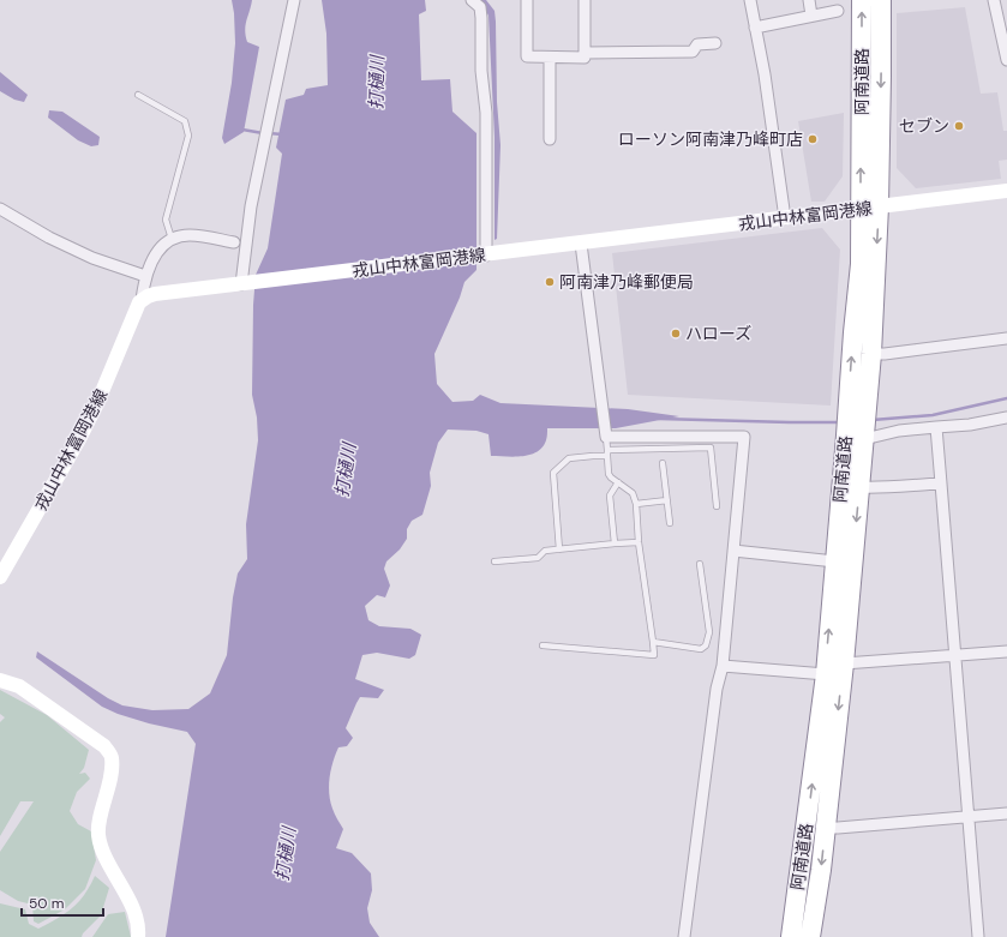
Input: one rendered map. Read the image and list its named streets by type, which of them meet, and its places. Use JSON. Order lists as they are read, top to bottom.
{
  "streets": {
    "highway": ["阿南道路"],
    "main road": ["戎山中林富岡港線"]
  },
  "crossings": [
    ["阿南道路", "戎山中林富岡港線"]
  ],
  "water": ["打樋川"],
  "places": [
    "セブン",
    "ローソン阿南津乃峰町店",
    "阿南津乃峰郵便局",
    "ハローズ"
  ],
  "scale_bar": "50 m"
}
